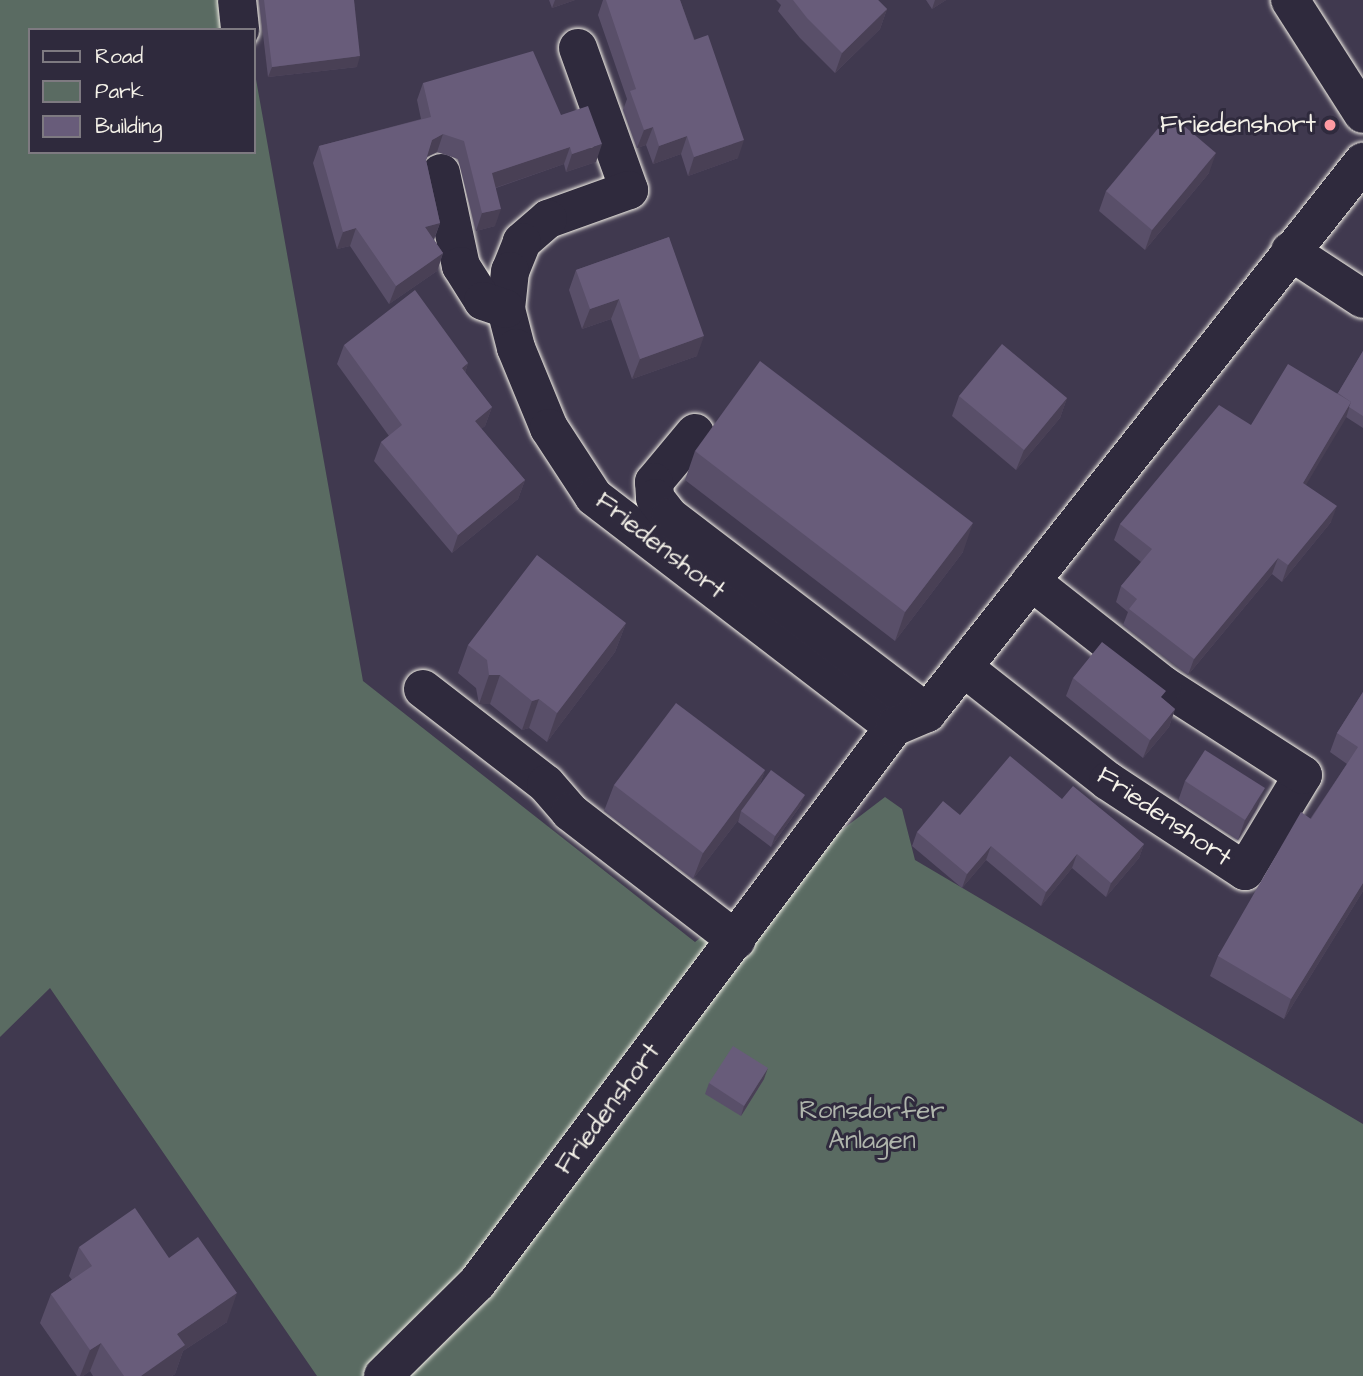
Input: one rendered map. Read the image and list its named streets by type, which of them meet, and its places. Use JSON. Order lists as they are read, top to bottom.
{
  "streets": {
    "street": ["Friedenshort"]
  },
  "parks": ["Ronsdorfer Anlagen"],
  "places": ["Friedenshort"],
  "legend": ["Road", "Park", "Building"]
}
